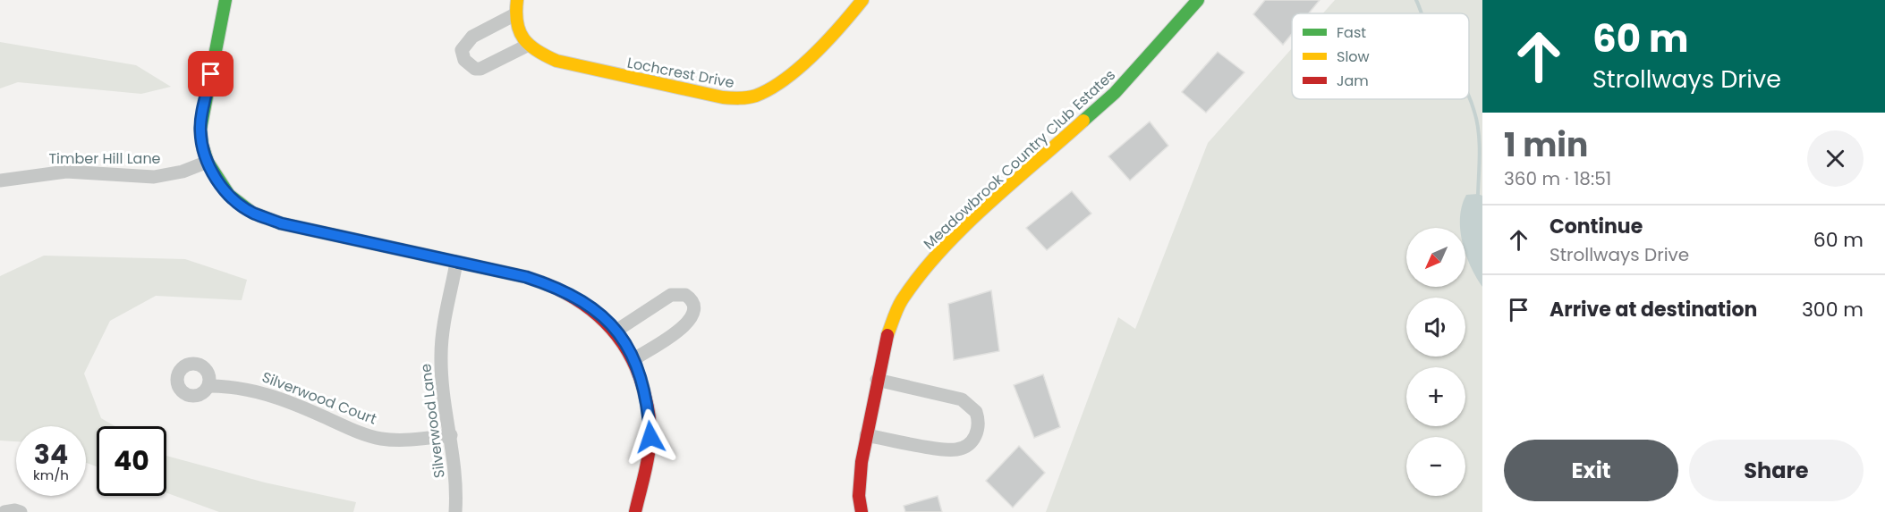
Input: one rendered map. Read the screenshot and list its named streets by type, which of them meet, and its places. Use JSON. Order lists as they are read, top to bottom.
{
  "streets": {
    "street": [
      "Lochcrest Drive",
      "Timber Hill Lane",
      "Meadowbrook Country Club Estates",
      "Silverwood Court",
      "Silverwood Lane"
    ]
  },
  "crossings": [
    ["Silverwood Court", "Silverwood Lane"]
  ],
  "legend": ["Fast", "Slow", "Jam"],
  "north": "bottom left",
  "page": {
    "turn": ["60 m", "Strollways Drive"],
    "heading": ["1 min", "360 m · 18:51"],
    "list": [
      {
        "name": "Continue",
        "note": "Strollways Drive",
        "value": "60 m"
      },
      {
        "name": "Arrive at destination",
        "value": "300 m"
      }
    ],
    "map_buttons": ["+", "−"],
    "speed": "34 km/h",
    "limit": "40",
    "buttons": ["Exit", "Share"]
  }
}
